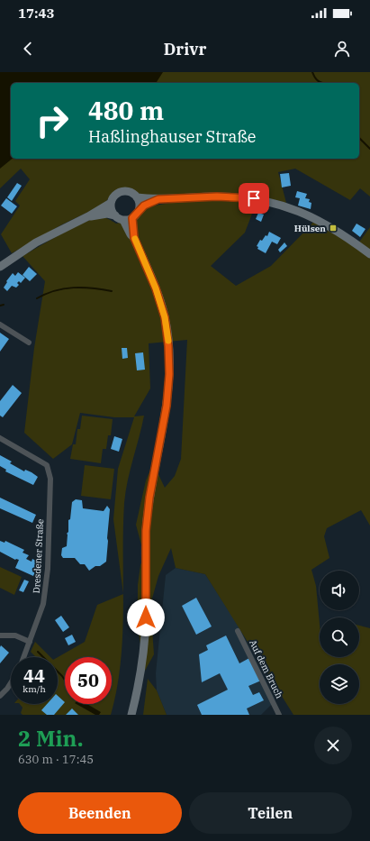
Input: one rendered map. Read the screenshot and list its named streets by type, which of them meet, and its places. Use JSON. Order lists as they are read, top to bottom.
{
  "streets": {
    "street": ["Dresdener Straße", "Auf dem Bruch"]
  },
  "places": {
    "transit": ["Hülsen"]
  },
  "page": {
    "status": "17:43",
    "header": "Drivr",
    "turn": ["480 m", "Haßlinghauser Straße"],
    "speed": "44 km/h",
    "limit": "50",
    "heading": ["2 Min.", "630 m · 17:45"],
    "buttons": ["Beenden", "Teilen"]
  }
}
